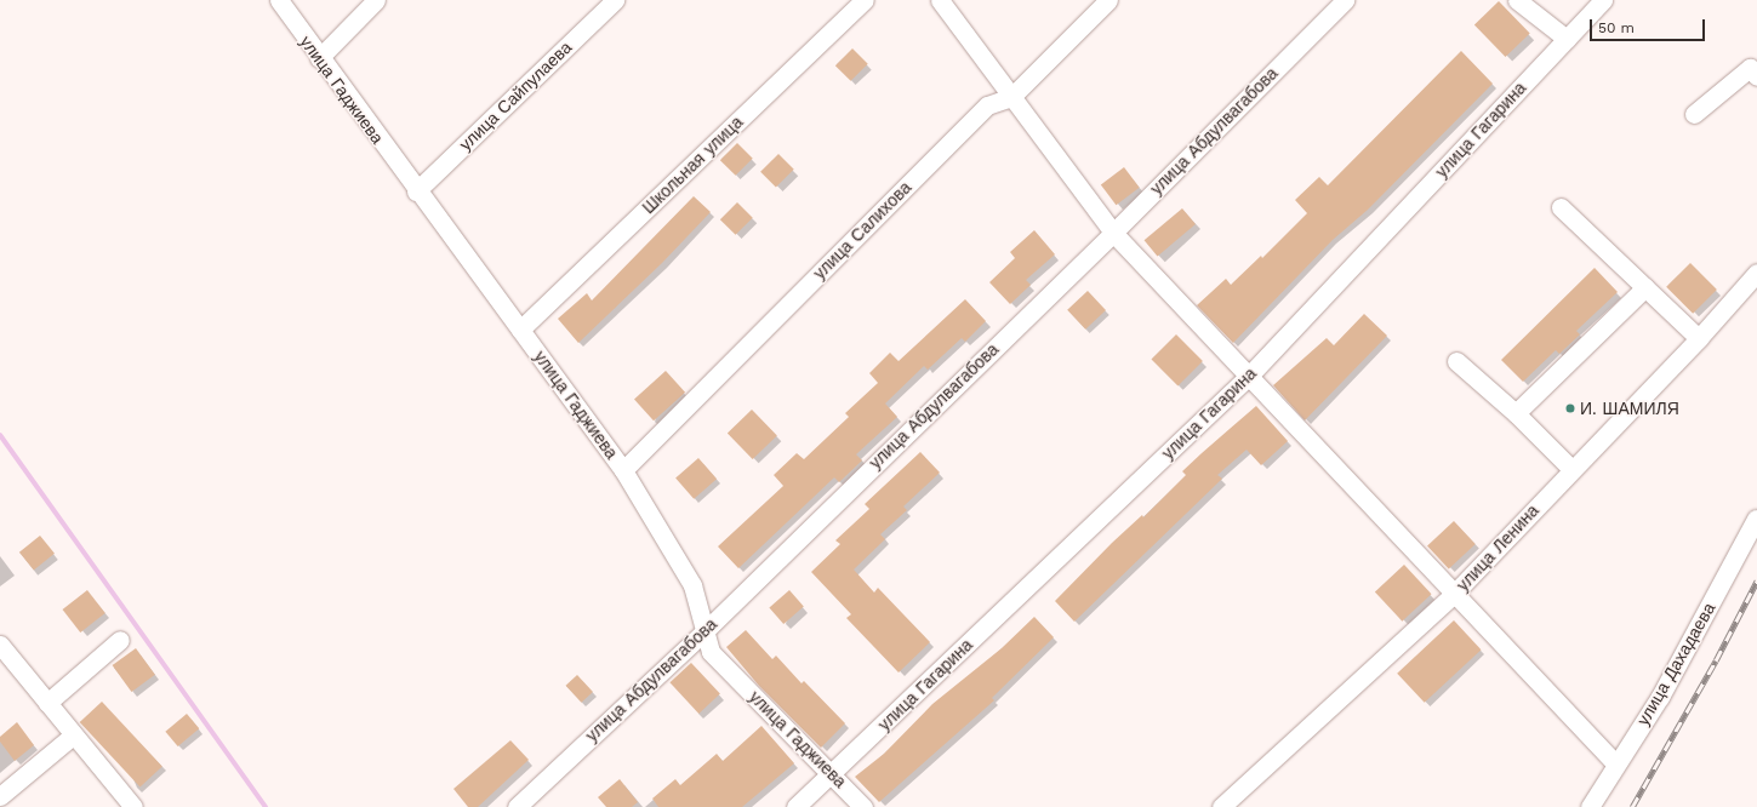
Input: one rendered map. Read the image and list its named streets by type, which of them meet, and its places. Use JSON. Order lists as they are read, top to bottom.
{
  "streets": {
    "street": [
      "улица Гаджиева",
      "улица Сайпулаева",
      "улица Гагарина",
      "улица Абдулвагабова",
      "Школьная улица",
      "улица Салихова",
      "улица Ленина",
      "улица Дахадаева"
    ]
  },
  "crossings": [
    ["улица Гаджиева", "улица Сайпулаева"],
    ["улица Гаджиева", "улица Гагарина"],
    ["улица Гаджиева", "улица Абдулвагабова"],
    ["улица Гаджиева", "Школьная улица"],
    ["улица Гаджиева", "улица Салихова"]
  ],
  "places": ["И. ШАМИЛЯ"],
  "scale_bar": "50 m"
}
